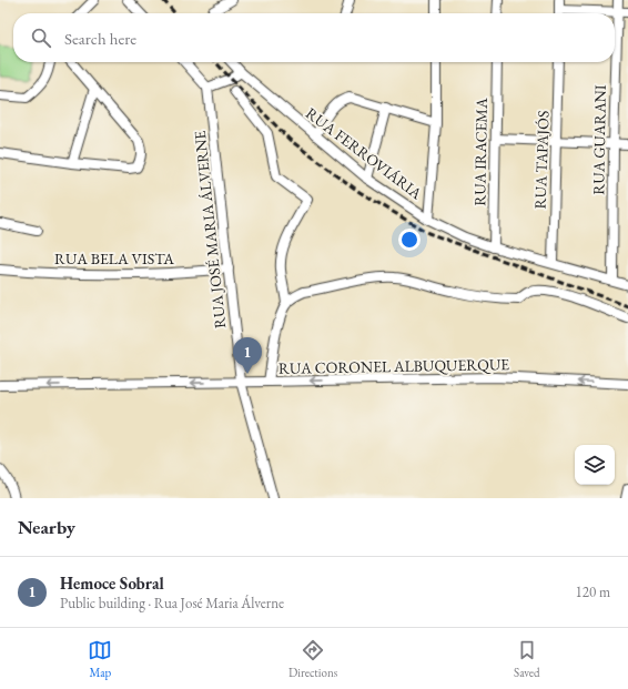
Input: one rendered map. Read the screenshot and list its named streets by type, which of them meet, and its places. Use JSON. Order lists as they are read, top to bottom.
{
  "streets": {
    "street": [
      "RUA GUARANI",
      "RUA IRACEMA",
      "RUA FERROVIÁRIA",
      "RUA TAPAJÓS",
      "RUA JOSÉ MARIA ÁLVERNE",
      "RUA BELA VISTA",
      "RUA CORONEL ALBUQUERQUE"
    ]
  },
  "crossings": [
    ["RUA GUARANI", "RUA FERROVIÁRIA"],
    ["RUA IRACEMA", "RUA FERROVIÁRIA"],
    ["RUA FERROVIÁRIA", "RUA TAPAJÓS"],
    ["RUA JOSÉ MARIA ÁLVERNE", "RUA BELA VISTA"],
    ["RUA JOSÉ MARIA ÁLVERNE", "RUA CORONEL ALBUQUERQUE"]
  ],
  "one_way": ["RUA CORONEL ALBUQUERQUE"],
  "page": {
    "search": "Search here",
    "pins": "1",
    "heading": "Nearby",
    "list": [
      {
        "mark": "1",
        "name": "Hemoce Sobral",
        "note": "Public building · Rua José Maria Álverne",
        "value": "120 m"
      }
    ],
    "nav": ["Map", "Directions", "Saved"]
  }
}
